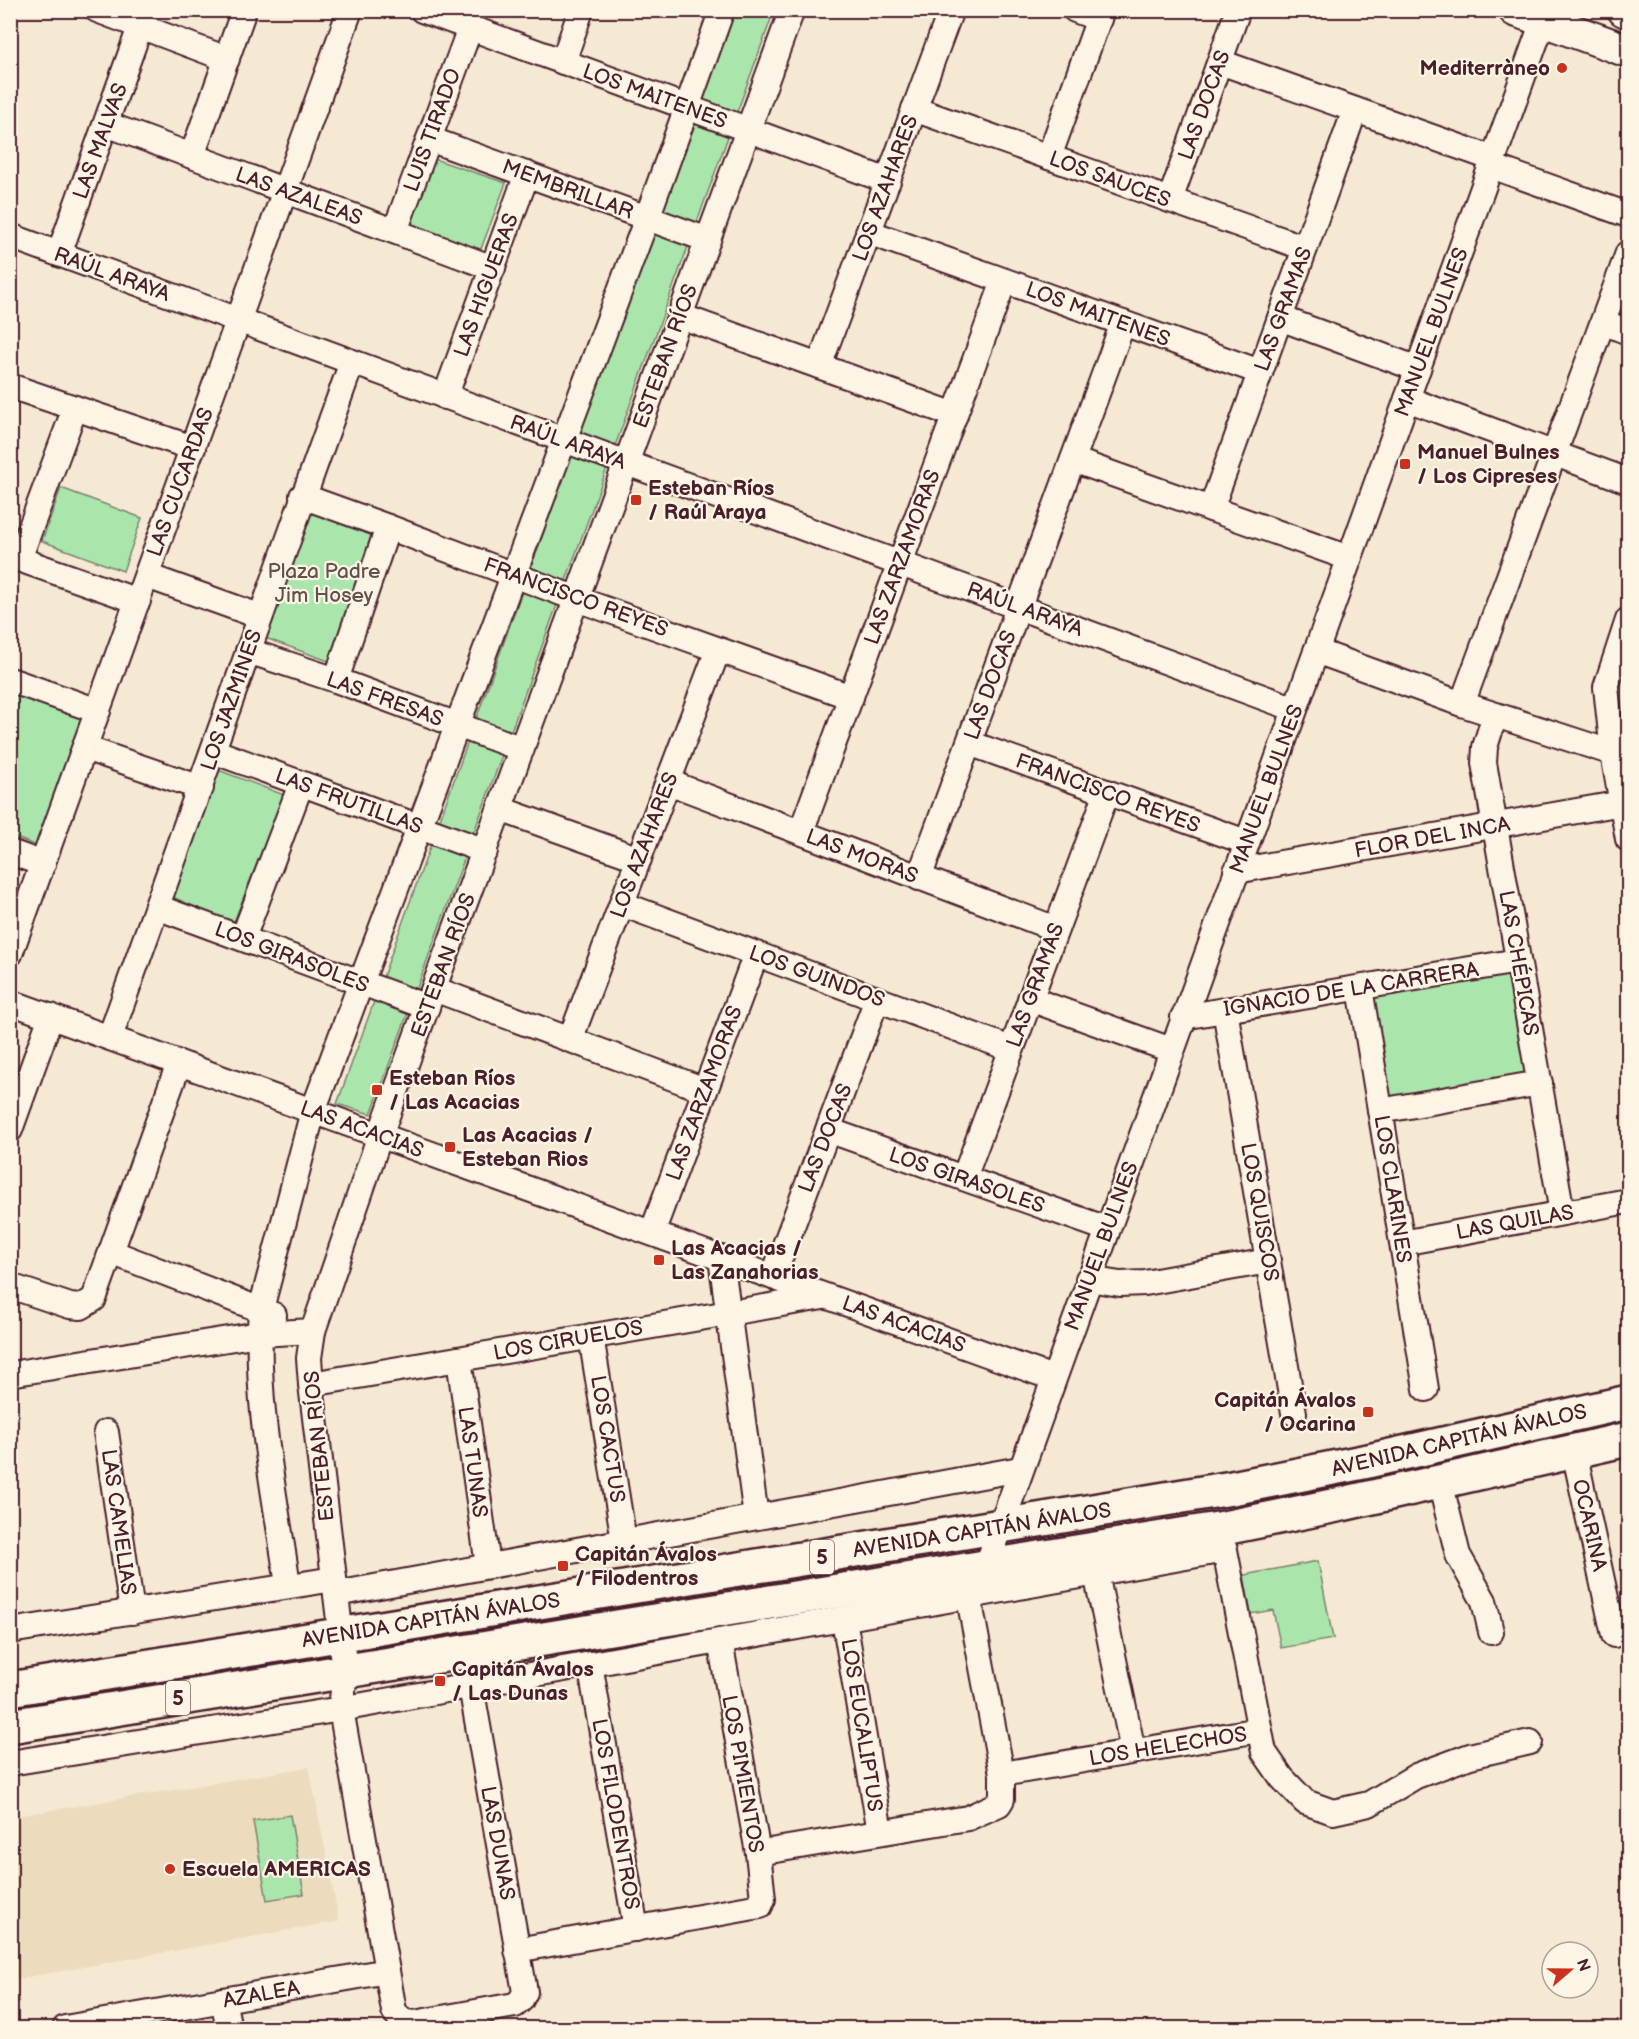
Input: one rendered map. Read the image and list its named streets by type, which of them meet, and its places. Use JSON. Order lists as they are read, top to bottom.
{
  "streets": {
    "highway": ["AVENIDA CAPITÁN ÁVALOS", "5"],
    "street": [
      "LOS MAITENES",
      "LAS DOCAS",
      "LUIS TIRADO",
      "LAS MALVAS",
      "LOS SAUCES",
      "LOS AZAHARES",
      "MEMBRILLAR",
      "LAS AZALEAS",
      "RAÚL ARAYA",
      "LAS HIGUERAS",
      "LAS GRAMAS",
      "MANUEL BULNES",
      "ESTEBAN RÍOS",
      "LAS CUCARDAS",
      "LAS ZARZAMORAS",
      "FRANCISCO REYES",
      "LAS FRESAS",
      "LOS JAZMINES",
      "LAS FRUTILLAS",
      "FLOR DEL INCA",
      "LAS MORAS",
      "LOS GIRASOLES",
      "LAS CHÉPICAS",
      "LOS GUINDOS",
      "IGNACIO DE LA CARRERA",
      "LAS ACACIAS",
      "LOS CLARINES",
      "LOS QUISCOS",
      "LAS QUILAS",
      "LOS CIRUELOS",
      "LOS CACTUS",
      "LAS TUNAS",
      "LAS CAMELIAS",
      "OCARINA",
      "LOS EUCALIPTUS",
      "LOS HELECHOS",
      "LOS PIMIENTOS",
      "LOS FILODENTROS",
      "LAS DUNAS",
      "AZALEA"
    ]
  },
  "crossings": [
    ["LOS MAITENES", "LAS DOCAS"],
    ["LOS MAITENES", "LUIS TIRADO"],
    ["LOS MAITENES", "LOS AZAHARES"],
    ["LOS MAITENES", "LAS GRAMAS"],
    ["LOS MAITENES", "ESTEBAN RÍOS"],
    ["LOS MAITENES", "LAS ZARZAMORAS"],
    ["LAS DOCAS", "LOS SAUCES"],
    ["LAS DOCAS", "RAÚL ARAYA"],
    ["LAS DOCAS", "FRANCISCO REYES"],
    ["LAS DOCAS", "LAS MORAS"],
    ["LAS DOCAS", "LOS GIRASOLES"],
    ["LAS DOCAS", "LOS GUINDOS"],
    ["LAS DOCAS", "LAS ACACIAS"],
    ["LUIS TIRADO", "MEMBRILLAR"],
    ["LUIS TIRADO", "LAS AZALEAS"],
    ["LAS MALVAS", "LAS AZALEAS"],
    ["LAS MALVAS", "RAÚL ARAYA"],
    ["LOS SAUCES", "LOS AZAHARES"],
    ["LOS SAUCES", "LAS GRAMAS"],
    ["LOS AZAHARES", "FRANCISCO REYES"],
    ["LOS AZAHARES", "LAS MORAS"],
    ["LOS AZAHARES", "LOS GIRASOLES"],
    ["LOS AZAHARES", "LOS GUINDOS"],
    ["MEMBRILLAR", "LAS HIGUERAS"],
    ["MEMBRILLAR", "ESTEBAN RÍOS"],
    ["LAS AZALEAS", "LAS HIGUERAS"],
    ["LAS AZALEAS", "LAS CUCARDAS"],
    ["RAÚL ARAYA", "LAS HIGUERAS"],
    ["RAÚL ARAYA", "MANUEL BULNES"],
    ["RAÚL ARAYA", "ESTEBAN RÍOS"],
    ["RAÚL ARAYA", "LAS CUCARDAS"],
    ["RAÚL ARAYA", "LAS ZARZAMORAS"],
    ["RAÚL ARAYA", "LOS JAZMINES"],
    ["LAS GRAMAS", "FRANCISCO REYES"],
    ["LAS GRAMAS", "LAS MORAS"],
    ["LAS GRAMAS", "LOS GIRASOLES"],
    ["LAS GRAMAS", "LOS GUINDOS"],
    ["MANUEL BULNES", "FRANCISCO REYES"],
    ["MANUEL BULNES", "FLOR DEL INCA"],
    ["MANUEL BULNES", "LOS GIRASOLES"],
    ["MANUEL BULNES", "IGNACIO DE LA CARRERA"],
    ["MANUEL BULNES", "LAS ACACIAS"],
    ["MANUEL BULNES", "AVENIDA CAPITÁN ÁVALOS"],
    ["MANUEL BULNES", "LOS EUCALIPTUS"],
    ["MANUEL BULNES", "LOS HELECHOS"],
    ["ESTEBAN RÍOS", "FRANCISCO REYES"],
    ["ESTEBAN RÍOS", "LAS FRESAS"],
    ["ESTEBAN RÍOS", "LAS FRUTILLAS"],
    ["ESTEBAN RÍOS", "LOS GIRASOLES"],
    ["ESTEBAN RÍOS", "LAS ACACIAS"],
    ["ESTEBAN RÍOS", "LOS CIRUELOS"],
    ["ESTEBAN RÍOS", "AVENIDA CAPITÁN ÁVALOS"],
    ["ESTEBAN RÍOS", "LAS DUNAS"],
    ["ESTEBAN RÍOS", "AZALEA"],
    ["LAS ZARZAMORAS", "FRANCISCO REYES"],
    ["LAS ZARZAMORAS", "LAS MORAS"],
    ["LAS ZARZAMORAS", "LOS GIRASOLES"],
    ["LAS ZARZAMORAS", "LOS GUINDOS"],
    ["LAS ZARZAMORAS", "LAS ACACIAS"],
    ["FRANCISCO REYES", "LOS JAZMINES"],
    ["LAS FRESAS", "LOS JAZMINES"],
    ["LOS JAZMINES", "LAS FRUTILLAS"],
    ["LOS JAZMINES", "LOS GIRASOLES"],
    ["LOS JAZMINES", "LAS ACACIAS"],
    ["FLOR DEL INCA", "LAS CHÉPICAS"],
    ["LAS CHÉPICAS", "IGNACIO DE LA CARRERA"],
    ["LAS CHÉPICAS", "LAS QUILAS"],
    ["IGNACIO DE LA CARRERA", "LOS CLARINES"],
    ["IGNACIO DE LA CARRERA", "LOS QUISCOS"],
    ["LAS ACACIAS", "LOS CIRUELOS"],
    ["LOS CLARINES", "LAS QUILAS"],
    ["LOS CIRUELOS", "LOS CACTUS"],
    ["LOS CIRUELOS", "LAS TUNAS"],
    ["LOS CACTUS", "AVENIDA CAPITÁN ÁVALOS"],
    ["AVENIDA CAPITÁN ÁVALOS", "LAS TUNAS"],
    ["AVENIDA CAPITÁN ÁVALOS", "LAS CAMELIAS"],
    ["AVENIDA CAPITÁN ÁVALOS", "OCARINA"],
    ["AVENIDA CAPITÁN ÁVALOS", "LOS EUCALIPTUS"],
    ["AVENIDA CAPITÁN ÁVALOS", "LOS HELECHOS"],
    ["AVENIDA CAPITÁN ÁVALOS", "LOS PIMIENTOS"],
    ["AVENIDA CAPITÁN ÁVALOS", "LOS FILODENTROS"],
    ["AVENIDA CAPITÁN ÁVALOS", "LAS DUNAS"],
    ["LOS PIMIENTOS", "LOS FILODENTROS"]
  ],
  "parks": ["Plaza Padre Jim Hosey"],
  "places": {
    "other": ["Mediterràneo", "Escuela AMERICAS"],
    "transit": [
      "Manuel Bulnes / Los Cipreses",
      "Esteban Ríos / Raúl Araya",
      "Esteban Ríos / Las Acacias",
      "Las Acacias / Esteban Rios",
      "Las Acacias / Las Zanahorias",
      "Capitán Ávalos / Ocarina",
      "Capitán Ávalos / Filodentros",
      "Capitán Ávalos / Las Dunas"
    ]
  },
  "north": "right"
}
